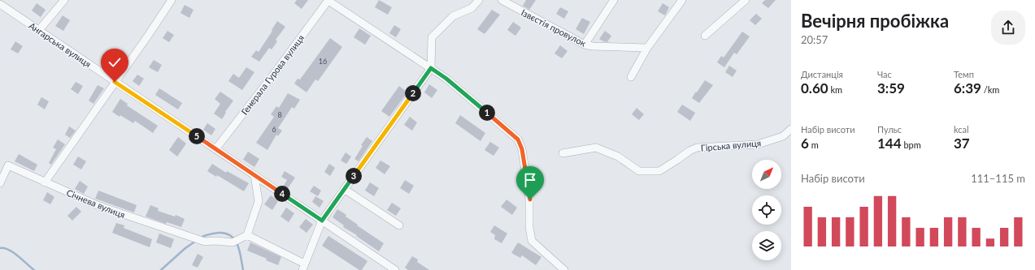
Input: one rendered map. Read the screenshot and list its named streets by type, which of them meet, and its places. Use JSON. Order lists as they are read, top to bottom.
{
  "streets": {
    "street": [
      "Ізвєстія провулок",
      "Ангарська вулиця",
      "Генерала Гурова вулиця",
      "Гірська вулиця",
      "Січнева вулиця"
    ]
  },
  "crossings": [
    ["Ангарська вулиця", "Генерала Гурова вулиця"]
  ],
  "house_numbers": ["16", "8", "6"],
  "north": "top right",
  "page": {
    "heading": ["Вечірня пробіжка", "20:57"],
    "stats": [
      ["Дистанція", "0.60 km"],
      ["Час", "3:59"],
      ["Темп", "6:39 /km"],
      ["Набір висоти", "6 m"],
      ["Пульс", "144 bpm"],
      ["kcal", "37"]
    ],
    "pins": [
      "2",
      "1",
      "5",
      "3",
      "4"
    ],
    "chart": ["Набір висоти", "111–115 m"]
  }
}
